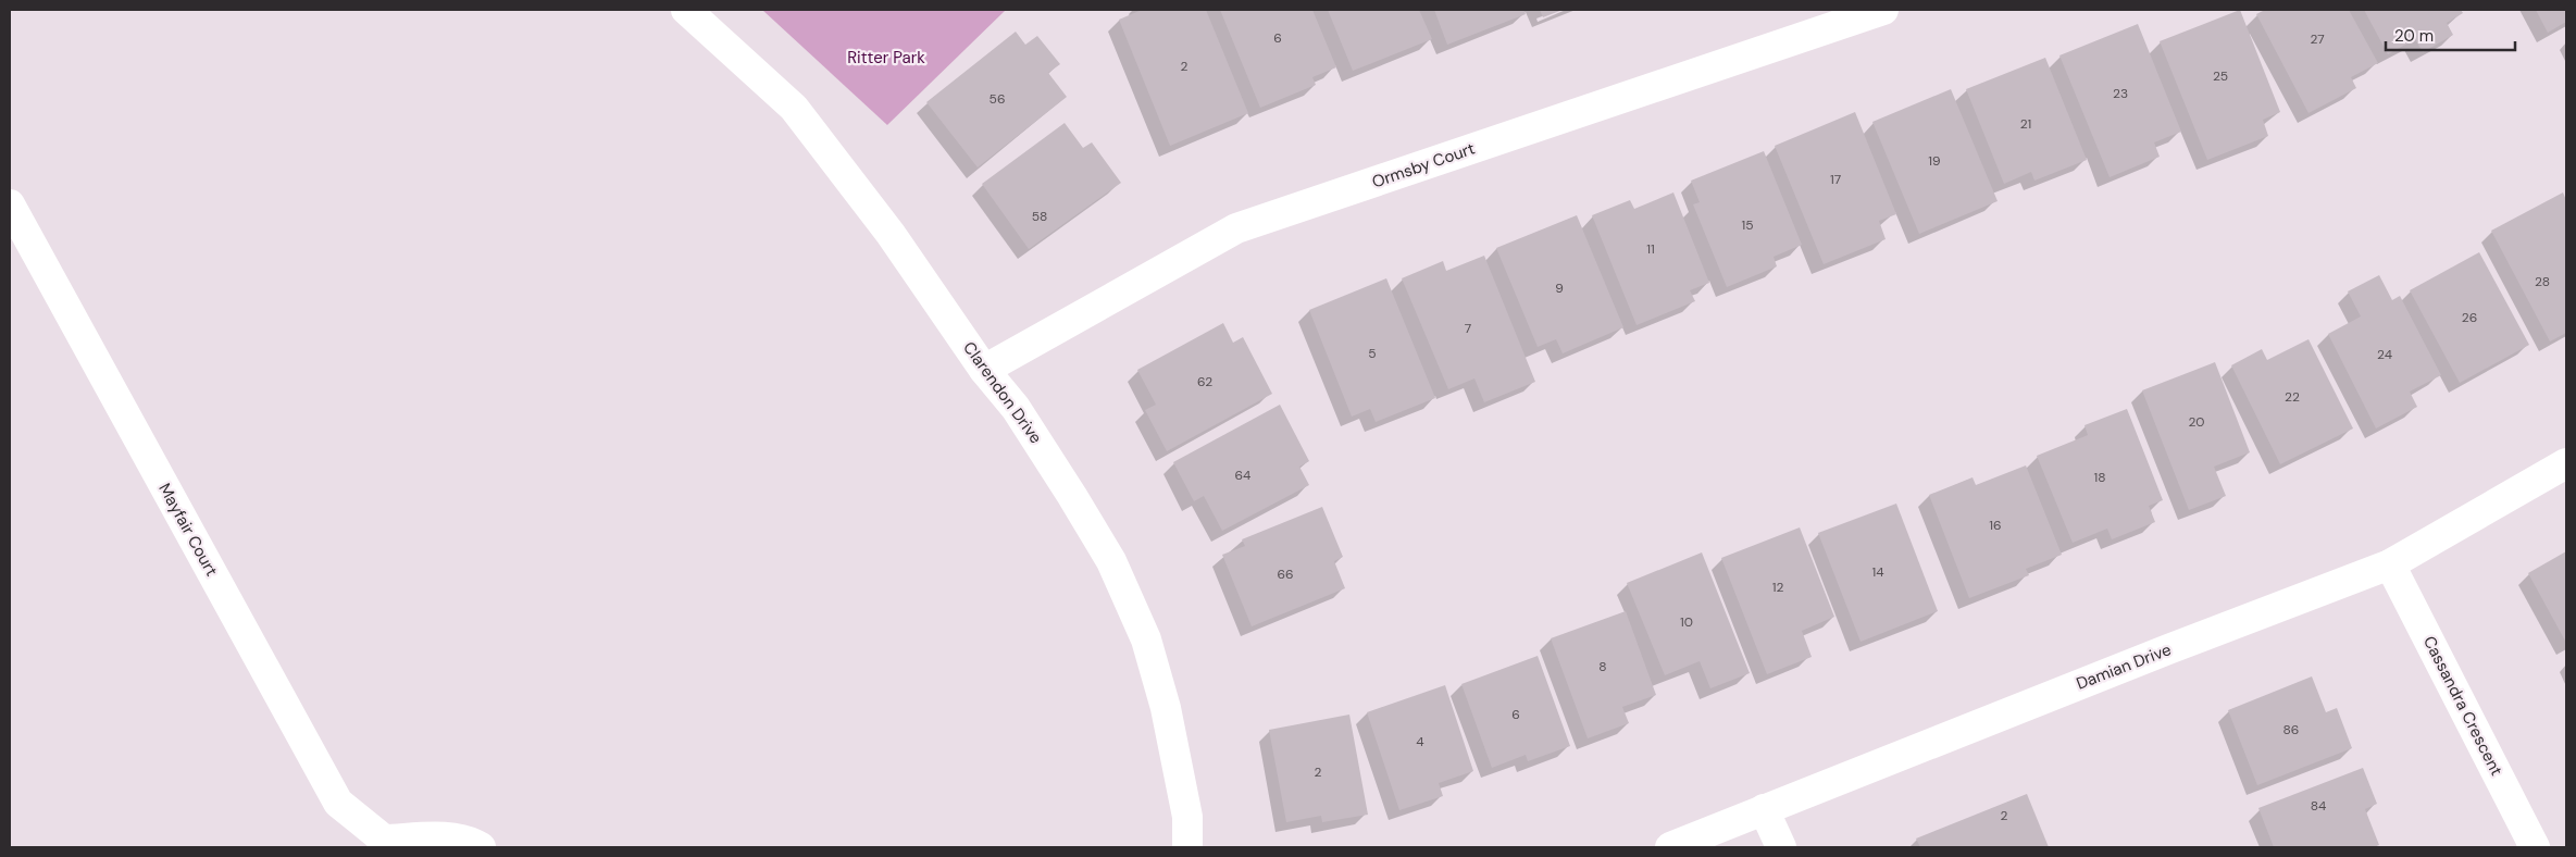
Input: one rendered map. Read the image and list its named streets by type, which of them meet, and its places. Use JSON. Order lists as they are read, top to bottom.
{
  "streets": {
    "street": [
      "Ormsby Court",
      "Clarendon Drive",
      "Mayfair Court",
      "Damian Drive",
      "Cassandra Crescent"
    ]
  },
  "crossings": [
    ["Ormsby Court", "Clarendon Drive"],
    ["Damian Drive", "Cassandra Crescent"]
  ],
  "parks": ["Ritter Park"],
  "house_numbers": [
    "6",
    "27",
    "2",
    "25",
    "23",
    "56",
    "21",
    "19",
    "17",
    "58",
    "15",
    "11",
    "28",
    "9",
    "26",
    "7",
    "5",
    "24",
    "62",
    "22",
    "20",
    "64",
    "18",
    "16",
    "14",
    "66",
    "12",
    "10",
    "8",
    "6",
    "86",
    "4",
    "2",
    "84",
    "2"
  ],
  "scale_bar": "20 m"
}
